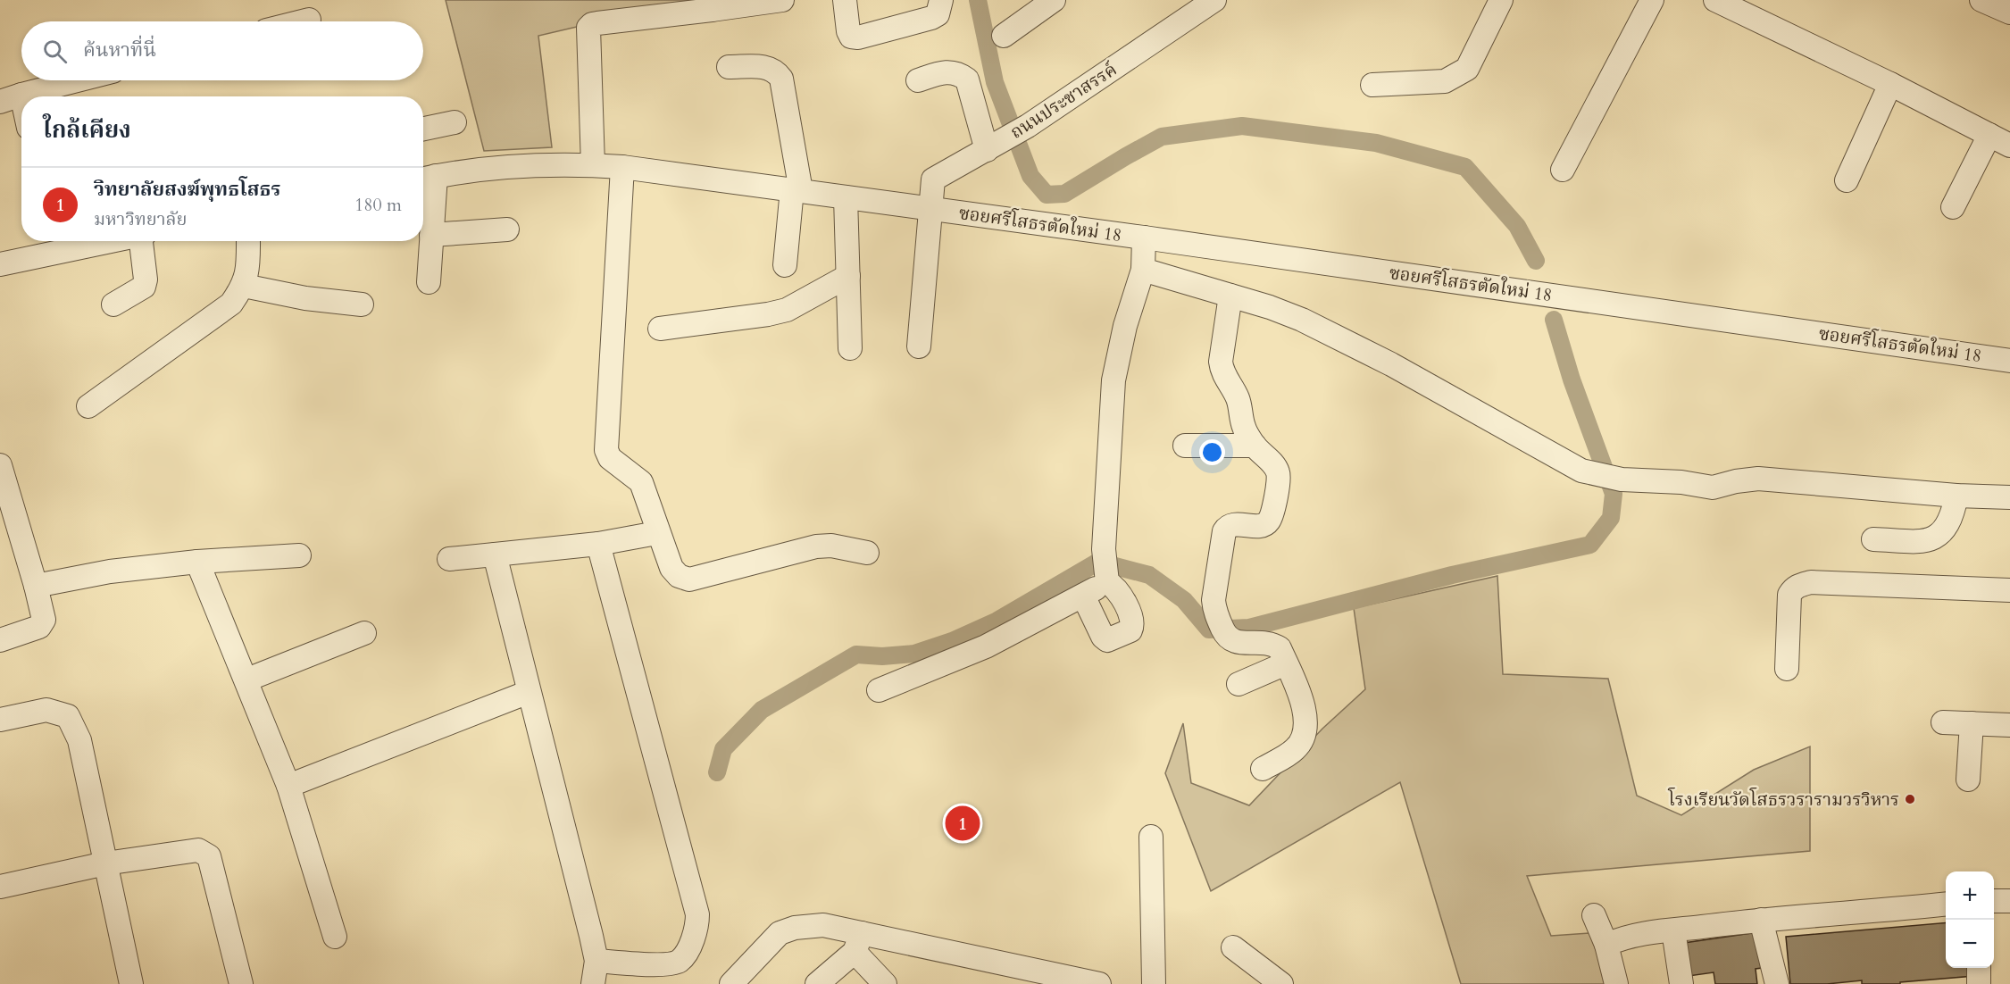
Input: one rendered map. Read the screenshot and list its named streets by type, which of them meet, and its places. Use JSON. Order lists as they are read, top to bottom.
{
  "streets": {
    "street": ["ถนนประชาสรรค์", "ซอยศรีโสธรตัดใหม่ 18"]
  },
  "crossings": [
    ["ถนนประชาสรรค์", "ซอยศรีโสธรตัดใหม่ 18"]
  ],
  "places": ["โรงเรียนวัดโสธรวรารามวรวิหาร"],
  "page": {
    "search": "ค้นหาที่นี่",
    "heading": "ใกล้เคียง",
    "list": [
      {
        "mark": "1",
        "name": "วิทยาลัยสงฆ์พุทธโสธร",
        "note": "มหาวิทยาลัย",
        "value": "180 m"
      }
    ],
    "pins": "1",
    "map_buttons": ["+", "−"]
  }
}
